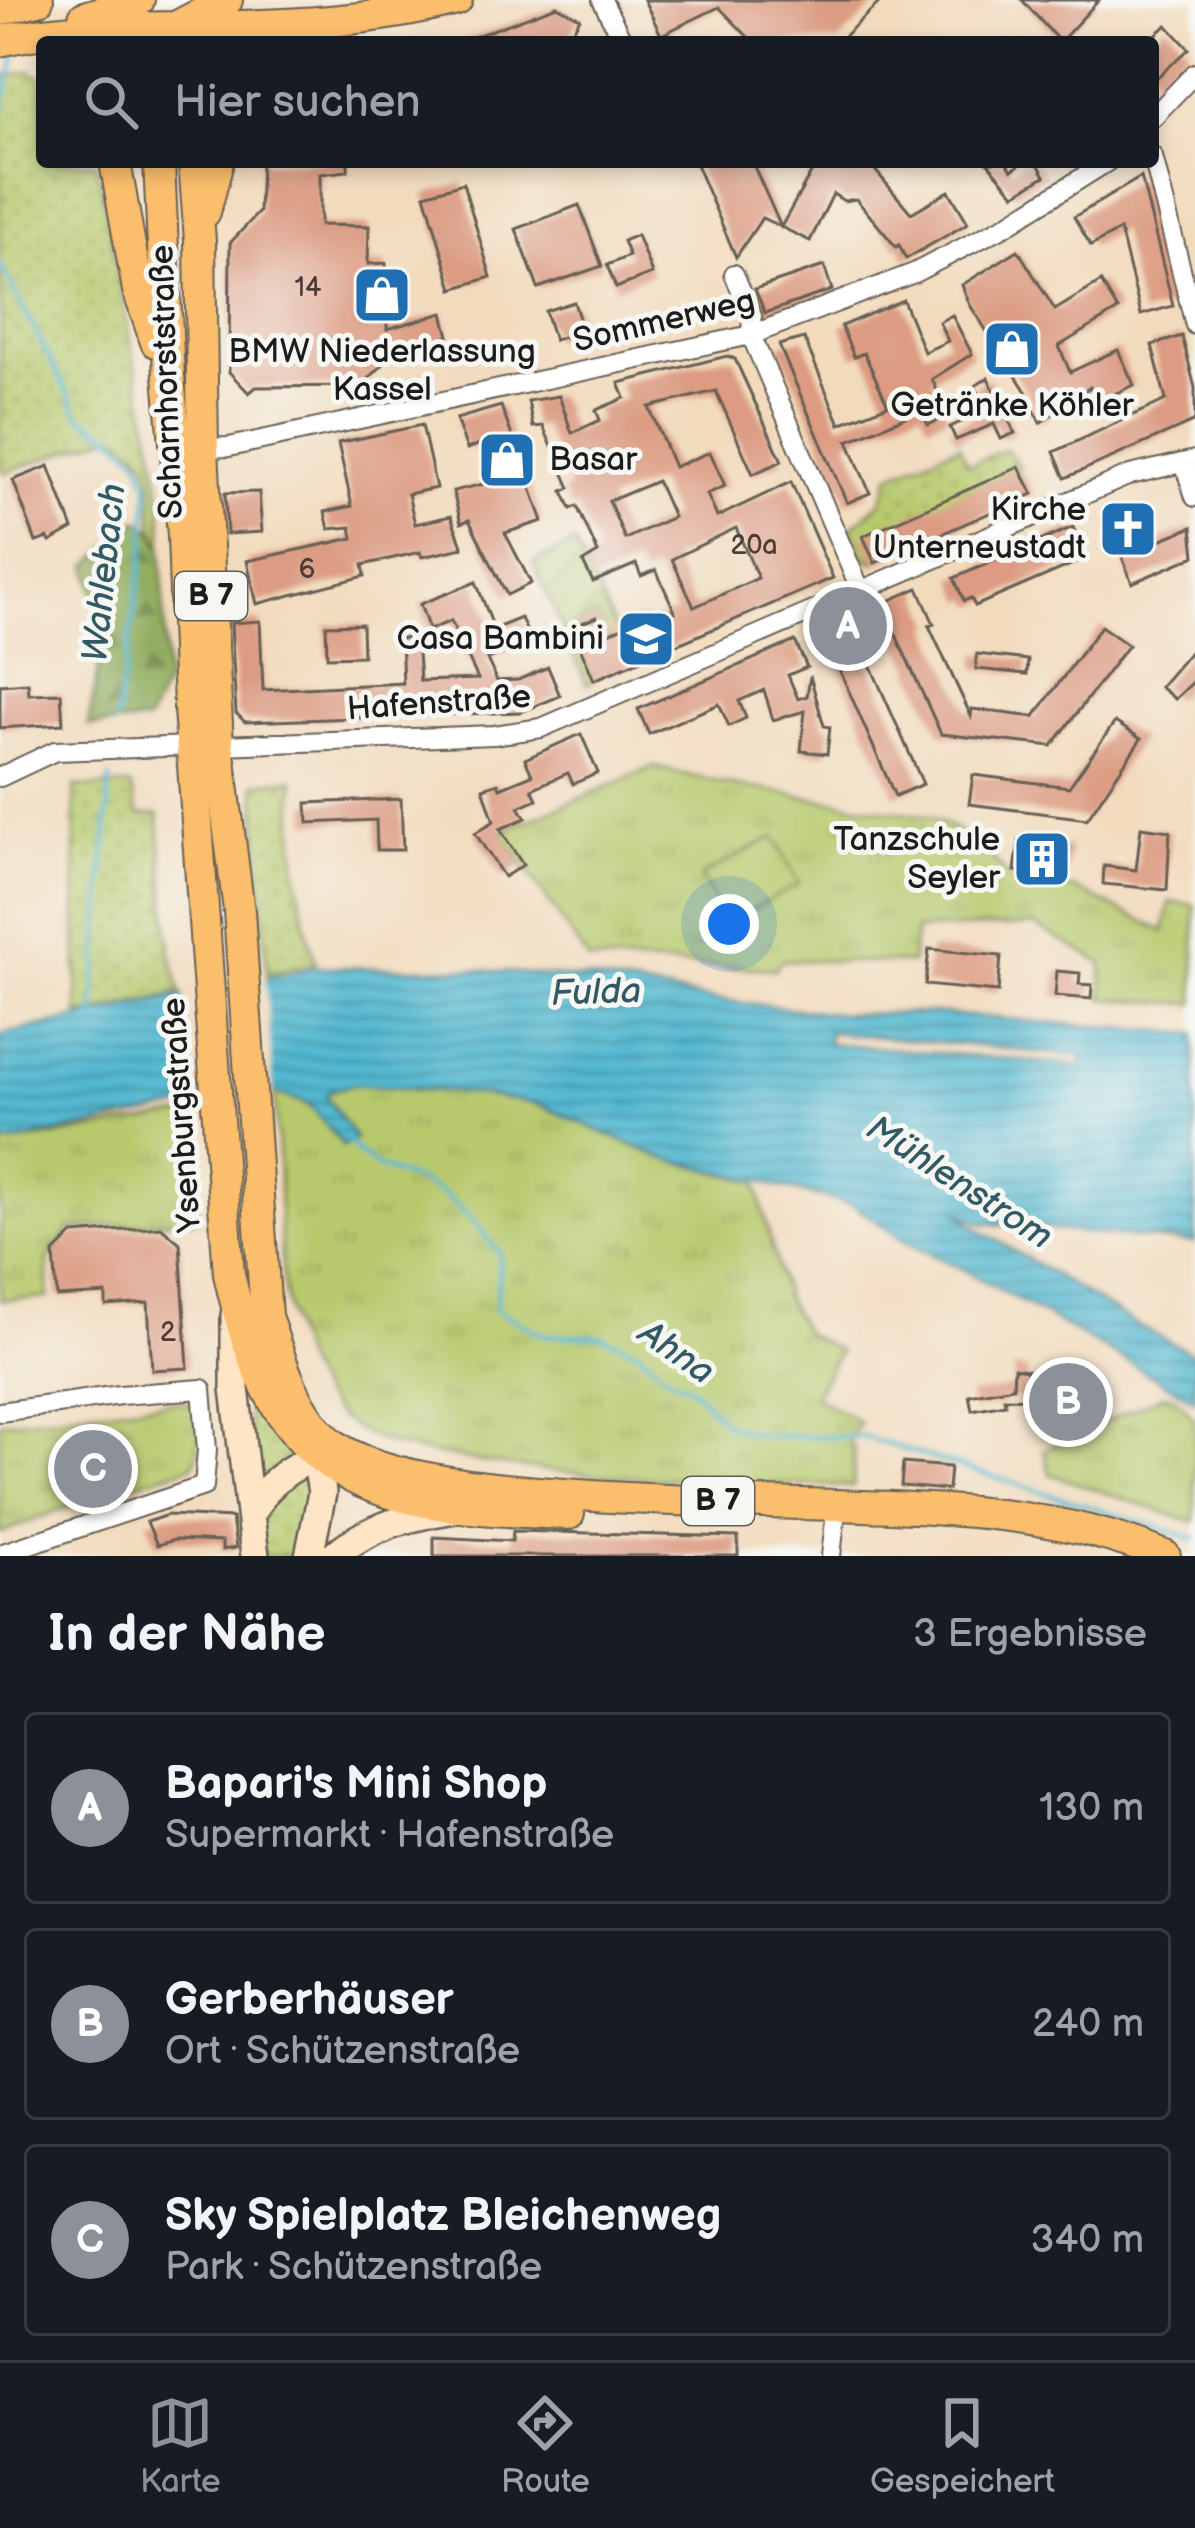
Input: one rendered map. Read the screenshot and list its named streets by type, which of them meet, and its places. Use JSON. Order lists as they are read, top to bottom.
{
  "streets": {
    "main road": ["Scharnhorststraße", "B 7", "Ysenburgstraße"],
    "street": ["Sommerweg", "Hafenstraße"]
  },
  "crossings": [
    ["Sommerweg", "Scharnhorststraße"],
    ["Scharnhorststraße", "B 7"],
    ["Scharnhorststraße", "Hafenstraße"],
    ["Scharnhorststraße", "Ysenburgstraße"],
    ["B 7", "Hafenstraße"],
    ["B 7", "Ysenburgstraße"],
    ["Hafenstraße", "Ysenburgstraße"]
  ],
  "water": [
    "Wahlebach",
    "Fulda",
    "Mühlenstrom",
    "Ahna"
  ],
  "places": {
    "shop": ["BMW Niederlassung Kassel", "Getränke Köhler", "Basar"],
    "church": ["Kirche Unterneustadt"],
    "school or university": ["Casa Bambini"],
    "building": ["Tanzschule Seyler"]
  },
  "house_numbers": [
    "14",
    "20a",
    "6",
    "2"
  ],
  "page": {
    "search": "Hier suchen",
    "pins": ["A", "B", "C"],
    "heading": ["In der Nähe", "3 Ergebnisse"],
    "list": [
      {
        "mark": "A",
        "name": "Bapari's Mini Shop",
        "note": "Supermarkt · Hafenstraße",
        "value": "130 m"
      },
      {
        "mark": "B",
        "name": "Gerberhäuser",
        "note": "Ort · Schützenstraße",
        "value": "240 m"
      },
      {
        "mark": "C",
        "name": "Sky Spielplatz Bleichenweg",
        "note": "Park · Schützenstraße",
        "value": "340 m"
      }
    ],
    "nav": ["Karte", "Route", "Gespeichert"]
  }
}
